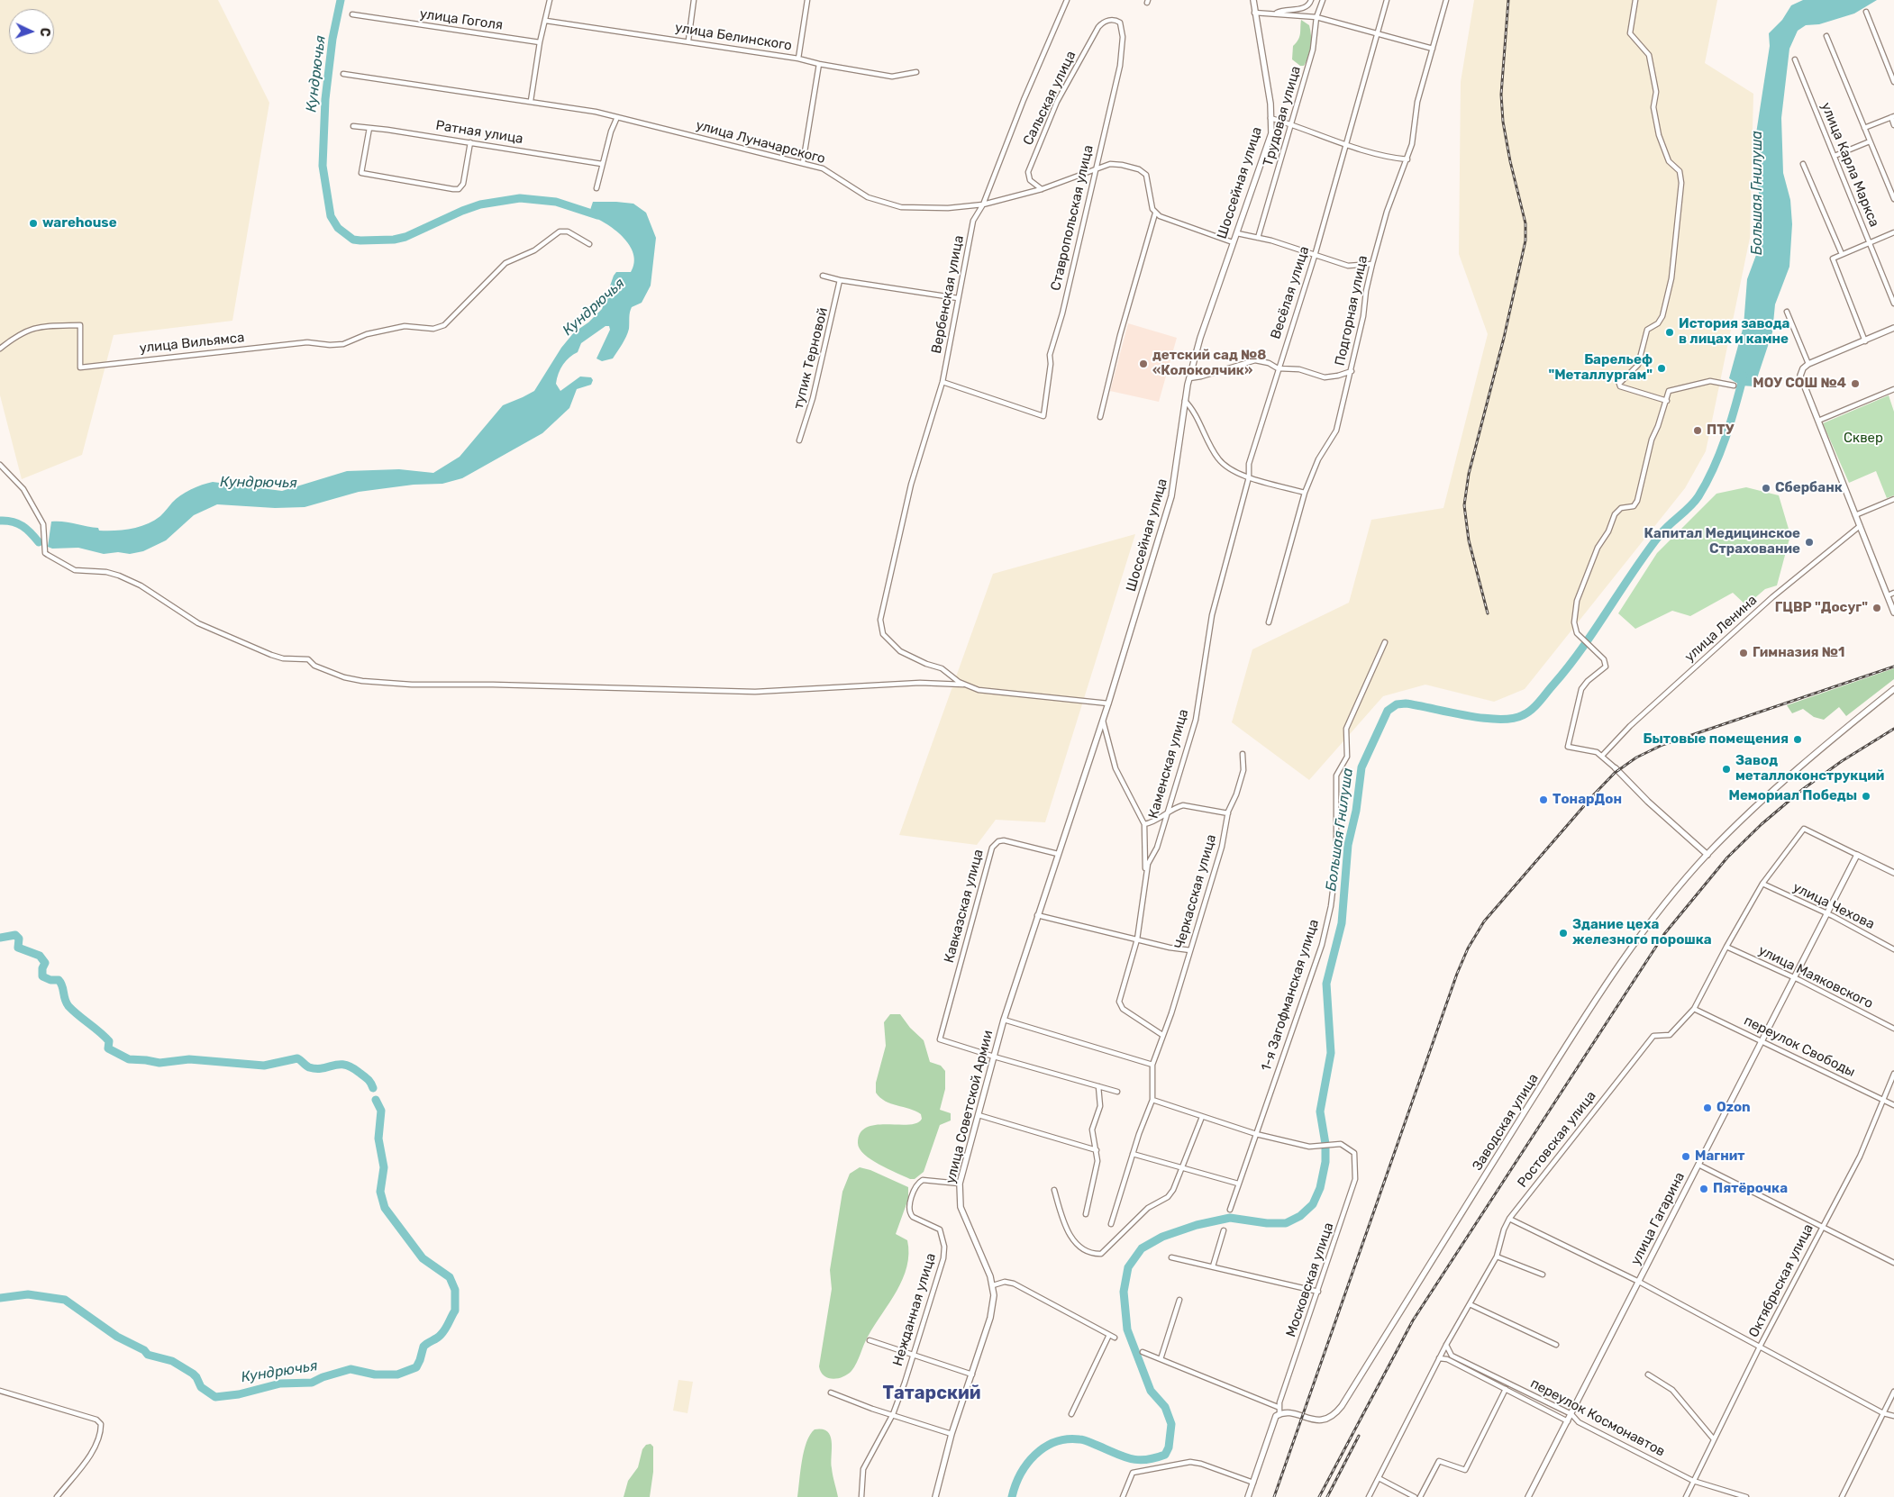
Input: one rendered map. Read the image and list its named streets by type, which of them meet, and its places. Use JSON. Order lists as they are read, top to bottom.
{
  "streets": {
    "main road": [
      "Шоссейная улица",
      "улица Советской Армии",
      "Заводская улица",
      "улица Гагарина"
    ],
    "street": [
      "улица Гоголя",
      "улица Белинского",
      "Сальская улица",
      "Трудовая улица",
      "Ратная улица",
      "улица Луначарского",
      "улица Карла Маркса",
      "Ставропольская улица",
      "Весёлая улица",
      "Вербенская улица",
      "Подгорная улица",
      "улица Вильямса",
      "тупик Терновой",
      "улица Ленина",
      "Каменская улица",
      "Черкасская улица",
      "Кавказская улица",
      "улица Чехова",
      "улица Маяковского",
      "1-я Загофманская улица",
      "переулок Свободы",
      "Ростовская улица",
      "Московская улица",
      "Октябрьская улица",
      "Нежданная улица",
      "переулок Космонавтов"
    ]
  },
  "crossings": [
    ["Сальская улица", "улица Луначарского"],
    ["Сальская улица", "Ставропольская улица"],
    ["улица Луначарского", "Ставропольская улица"],
    ["улица Луначарского", "Вербенская улица"],
    ["Шоссейная улица", "улица Советской Армии"],
    ["Ставропольская улица", "Вербенская улица"],
    ["Весёлая улица", "Каменская улица"],
    ["Каменская улица", "Черкасская улица"],
    ["Кавказская улица", "улица Советской Армии"],
    ["улица Чехова", "Ростовская улица"],
    ["улица Чехова", "улица Гагарина"],
    ["улица Маяковского", "Ростовская улица"],
    ["улица Маяковского", "улица Гагарина"],
    ["1-я Загофманская улица", "Московская улица"],
    ["переулок Свободы", "Ростовская улица"],
    ["переулок Свободы", "улица Гагарина"],
    ["переулок Свободы", "Октябрьская улица"],
    ["улица Советской Армии", "Нежданная улица"],
    ["Ростовская улица", "улица Гагарина"],
    ["Ростовская улица", "переулок Космонавтов"],
    ["улица Гагарина", "переулок Космонавтов"],
    ["Октябрьская улица", "переулок Космонавтов"]
  ],
  "districts": ["Татарский"],
  "water": ["Кундрючья", "Большая Гнилуша"],
  "parks": ["Сквер"],
  "places": [
    "warehouse",
    "История завода в лицах и камне",
    "детский сад №8 «Колоколчик»",
    "Барельеф \"Металлургам\"",
    "МОУ СОШ №4",
    "ПТУ",
    "Сбербанк",
    "Капитал Медицинское Страхование",
    "ГЦВР \"Досуг\"",
    "Гимназия №1",
    "Бытовые помещения",
    "Завод металлоконструкций",
    "Мемориал Победы",
    "ТонарДон",
    "Здание цеха железного порошка",
    "Ozon",
    "Магнит",
    "Пятёрочка"
  ],
  "north": "right"
}
